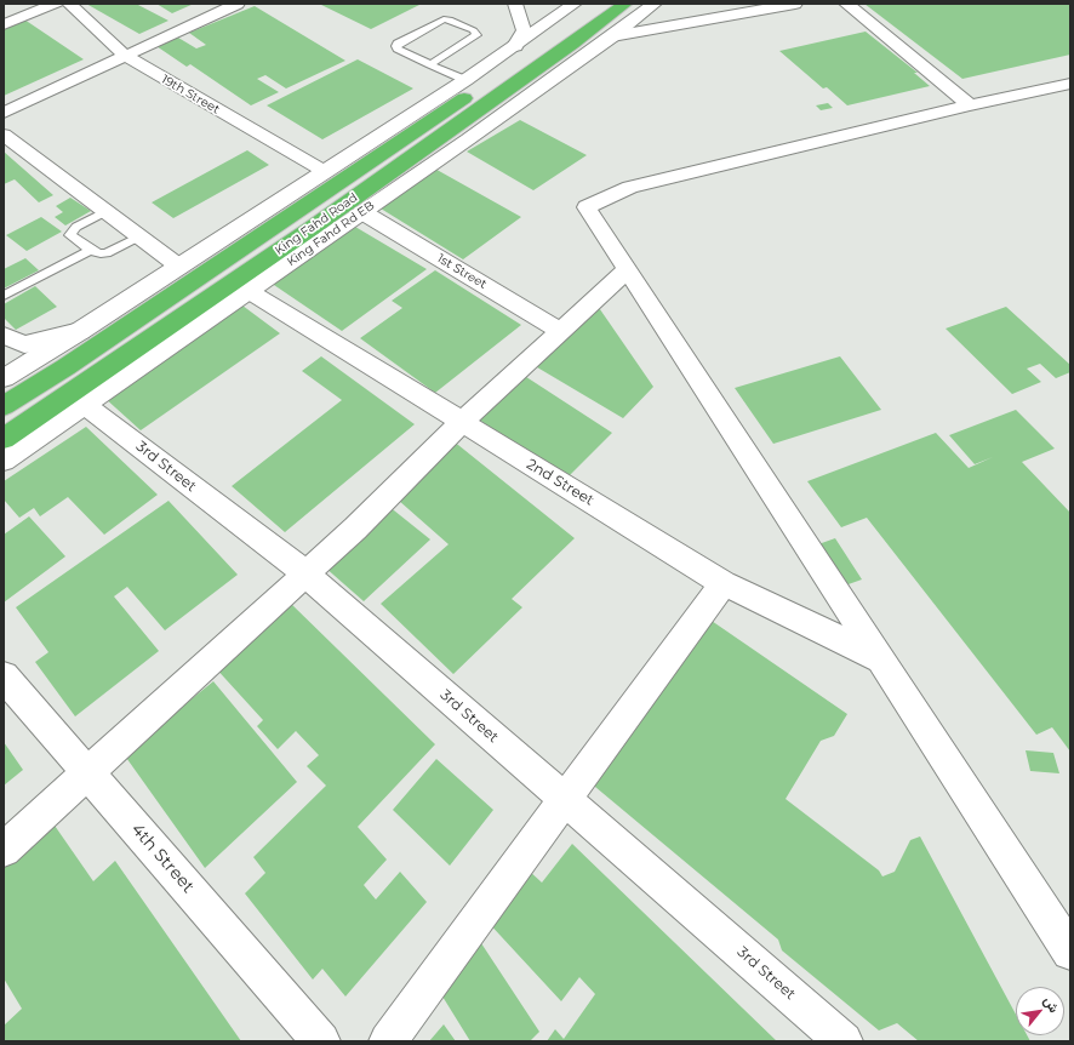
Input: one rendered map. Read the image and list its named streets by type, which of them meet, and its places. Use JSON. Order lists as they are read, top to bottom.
{
  "streets": {
    "highway": ["King Fahd Road"],
    "street": [
      "19th Street",
      "King Fahd Rd EB",
      "1st Street",
      "3rd Street",
      "2nd Street",
      "4th Street"
    ]
  },
  "crossings": [
    ["King Fahd Rd EB", "1st Street"],
    ["King Fahd Rd EB", "3rd Street"],
    ["King Fahd Rd EB", "2nd Street"]
  ],
  "north": "top right"
}
